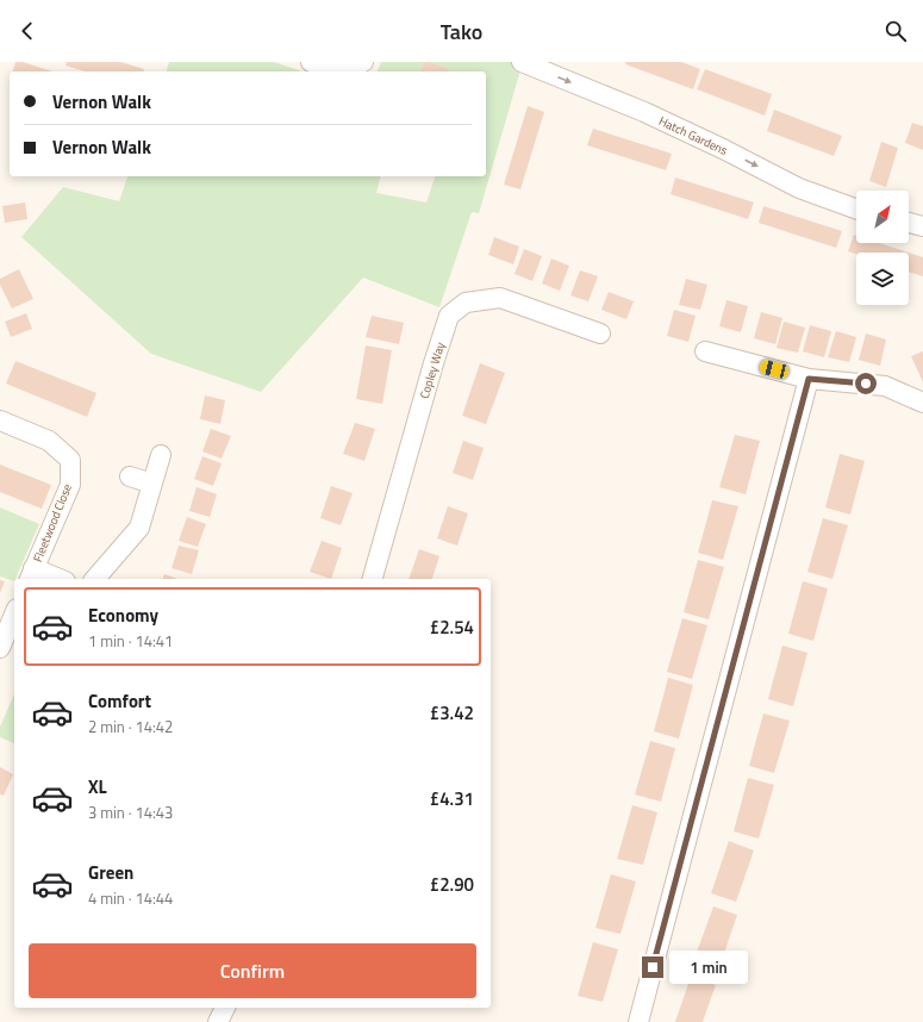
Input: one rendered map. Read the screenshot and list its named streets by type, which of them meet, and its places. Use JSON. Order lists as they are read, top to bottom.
{
  "streets": {
    "street": ["Hatch Gardens", "Copley Way", "Fleetwood Close"]
  },
  "one_way": ["Hatch Gardens"],
  "north": "top right",
  "page": {
    "header": "Tako",
    "banner": ["Vernon Walk", "Vernon Walk"],
    "list": [
      {
        "name": "Economy",
        "note": "1 min · 14:41",
        "value": "£2.54"
      },
      {
        "name": "Comfort",
        "note": "2 min · 14:42",
        "value": "£3.42"
      },
      {
        "name": "XL",
        "note": "3 min · 14:43",
        "value": "£4.31"
      },
      {
        "name": "Green",
        "note": "4 min · 14:44",
        "value": "£2.90"
      }
    ],
    "buttons": "Confirm",
    "bubble": "1 min"
  }
}
